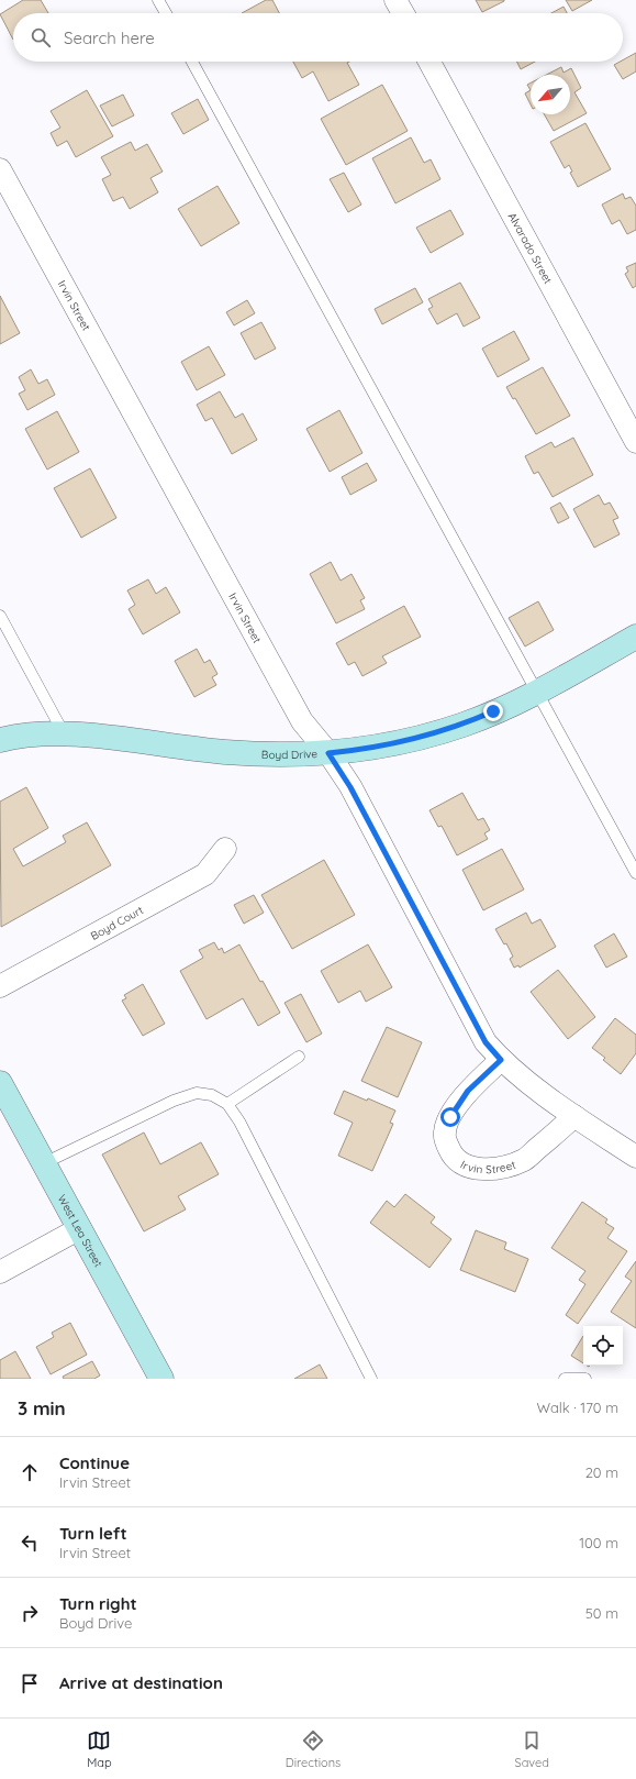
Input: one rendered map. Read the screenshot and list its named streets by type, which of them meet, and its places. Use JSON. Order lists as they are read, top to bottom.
{
  "streets": {
    "street": [
      "Alvarado Street",
      "Irvin Street",
      "Boyd Drive",
      "Boyd Court",
      "West Lea Street"
    ]
  },
  "crossings": [
    ["Irvin Street", "Boyd Drive"]
  ],
  "north": "bottom left",
  "page": {
    "search": "Search here",
    "heading": ["3 min", "Walk · 170 m"],
    "list": [
      ["Continue", "Irvin Street", "20 m"],
      ["Turn left", "Irvin Street", "100 m"],
      ["Turn right", "Boyd Drive", "50 m"],
      "Arrive at destination"
    ],
    "nav": ["Map", "Directions", "Saved"]
  }
}
